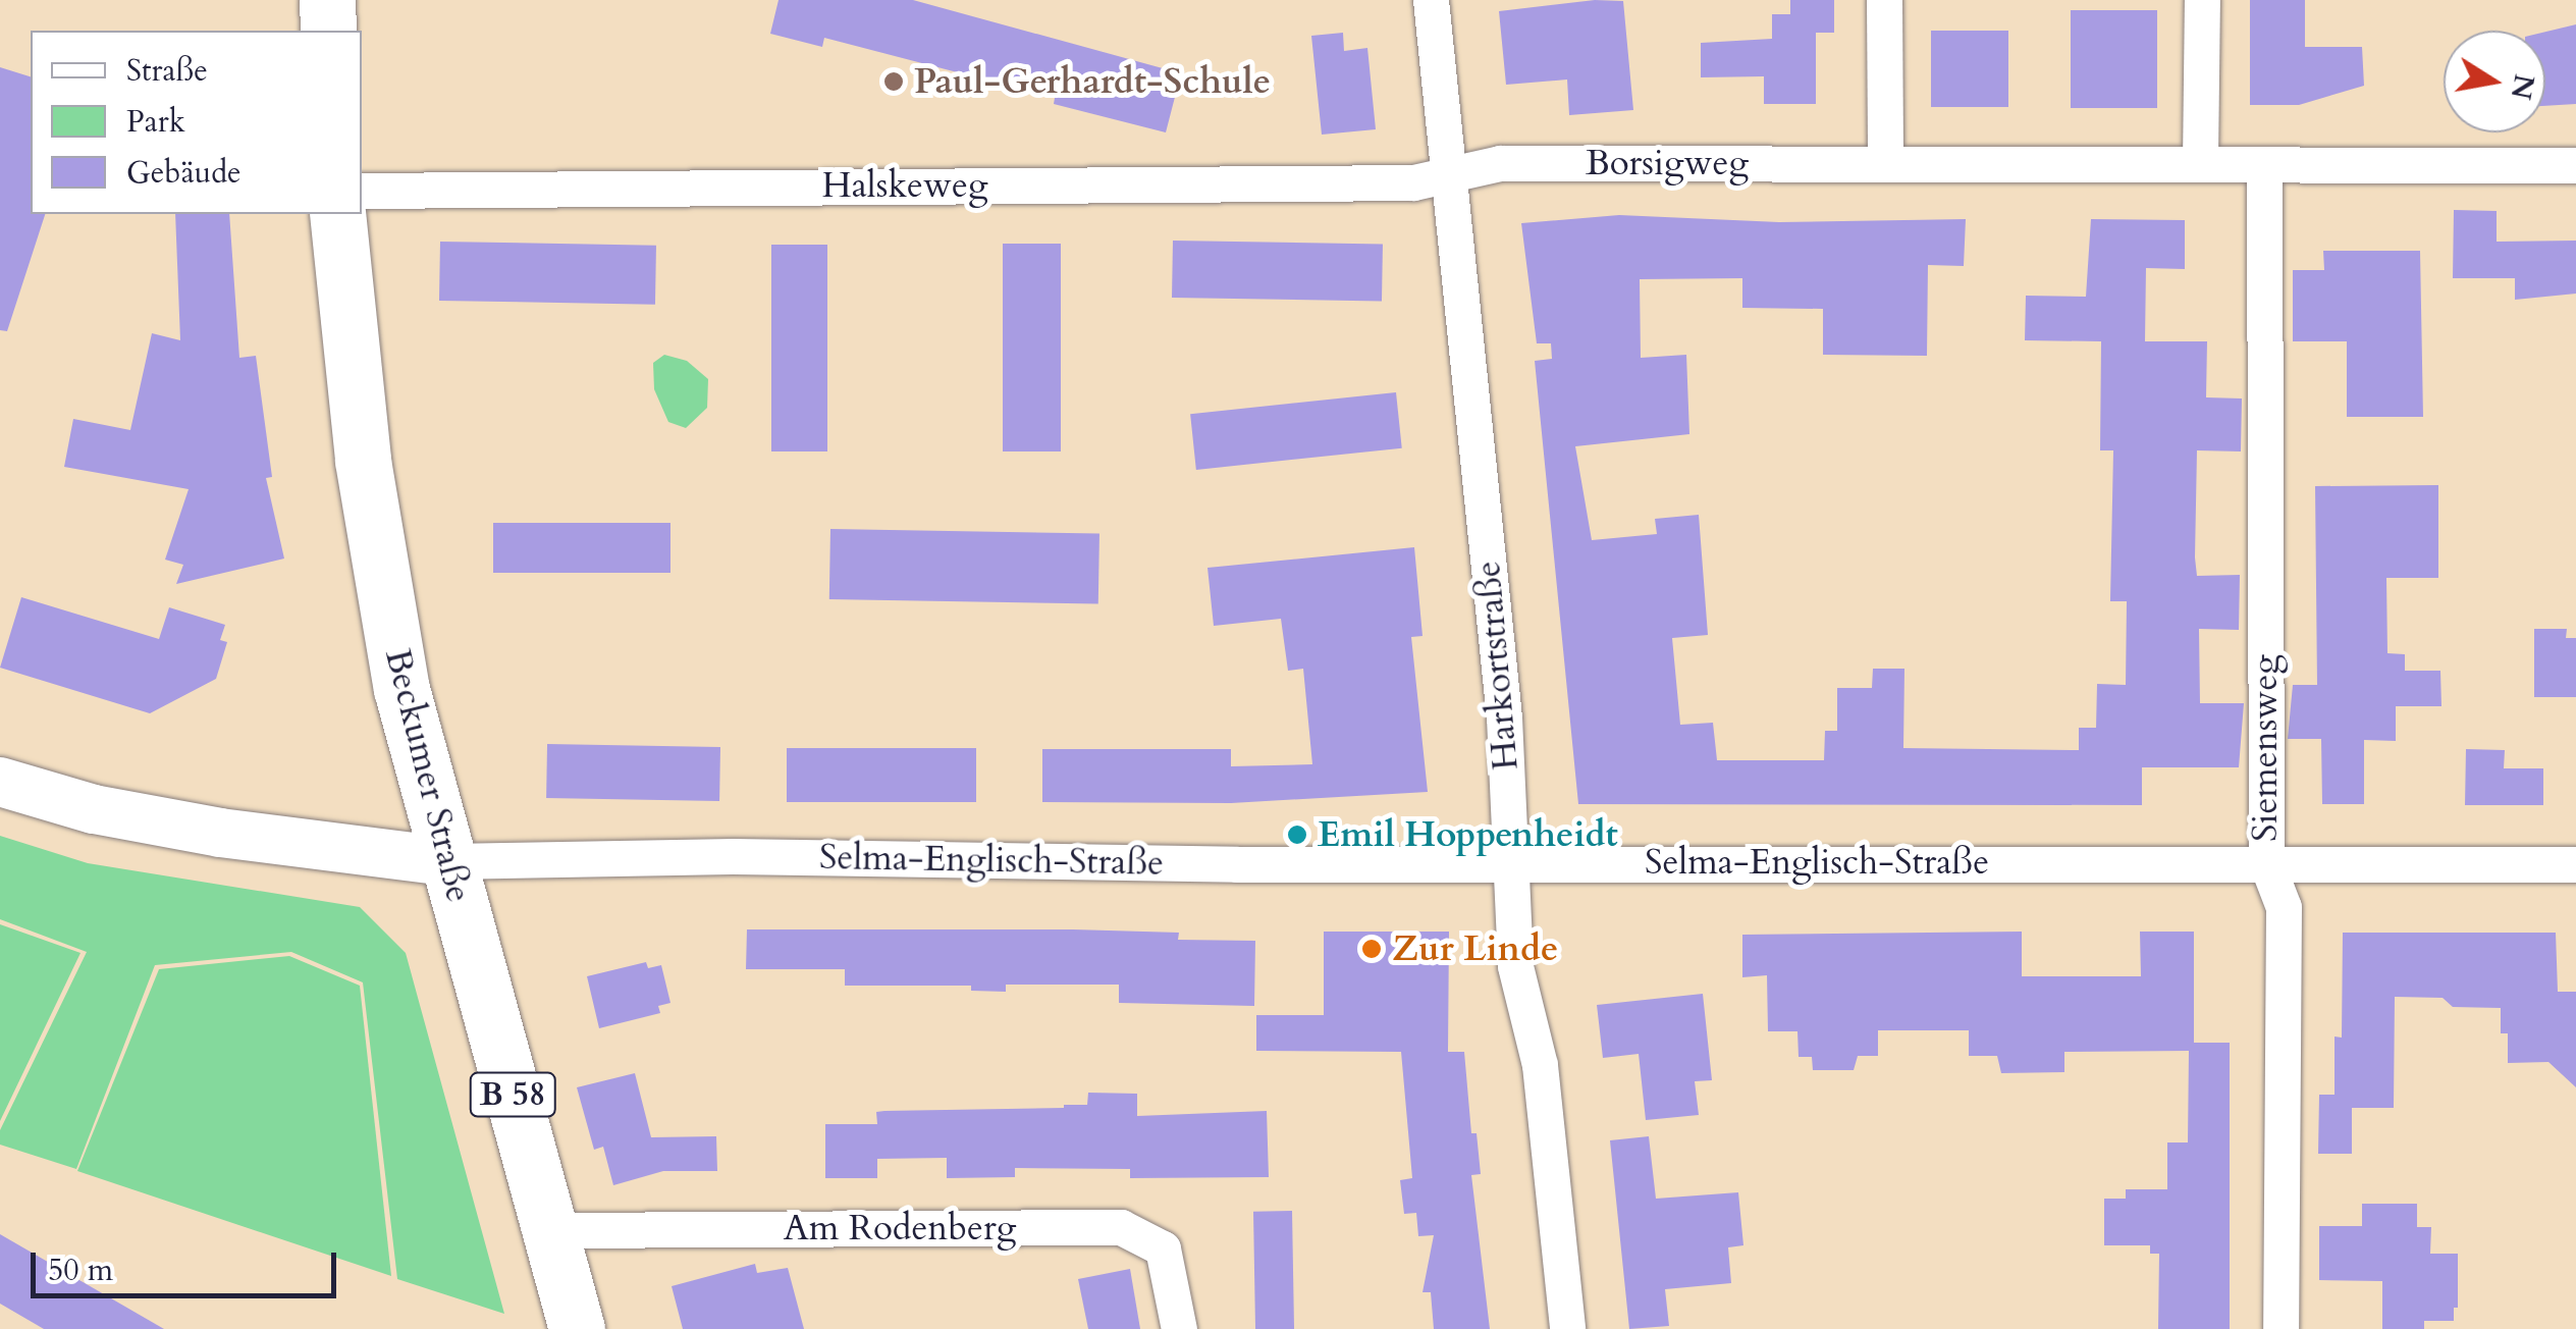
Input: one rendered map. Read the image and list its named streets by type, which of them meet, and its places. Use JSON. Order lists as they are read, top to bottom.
{
  "streets": {
    "main road": ["Beckumer Straße", "B 58"],
    "street": [
      "Borsigweg",
      "Halskeweg",
      "Harkortstraße",
      "Siemensweg",
      "Selma-Englisch-Straße",
      "Am Rodenberg"
    ]
  },
  "crossings": [
    ["Borsigweg", "Halskeweg"],
    ["Borsigweg", "Harkortstraße"],
    ["Borsigweg", "Siemensweg"],
    ["Halskeweg", "Harkortstraße"],
    ["Harkortstraße", "Selma-Englisch-Straße"],
    ["Siemensweg", "Selma-Englisch-Straße"],
    ["Beckumer Straße", "Selma-Englisch-Straße"],
    ["Beckumer Straße", "Am Rodenberg"]
  ],
  "places": ["Paul-Gerhardt-Schule", "Emil Hoppenheidt", "Zur Linde"],
  "legend": ["Straße", "Park", "Gebäude"],
  "scale_bar": "50 m",
  "north": "right"
}
